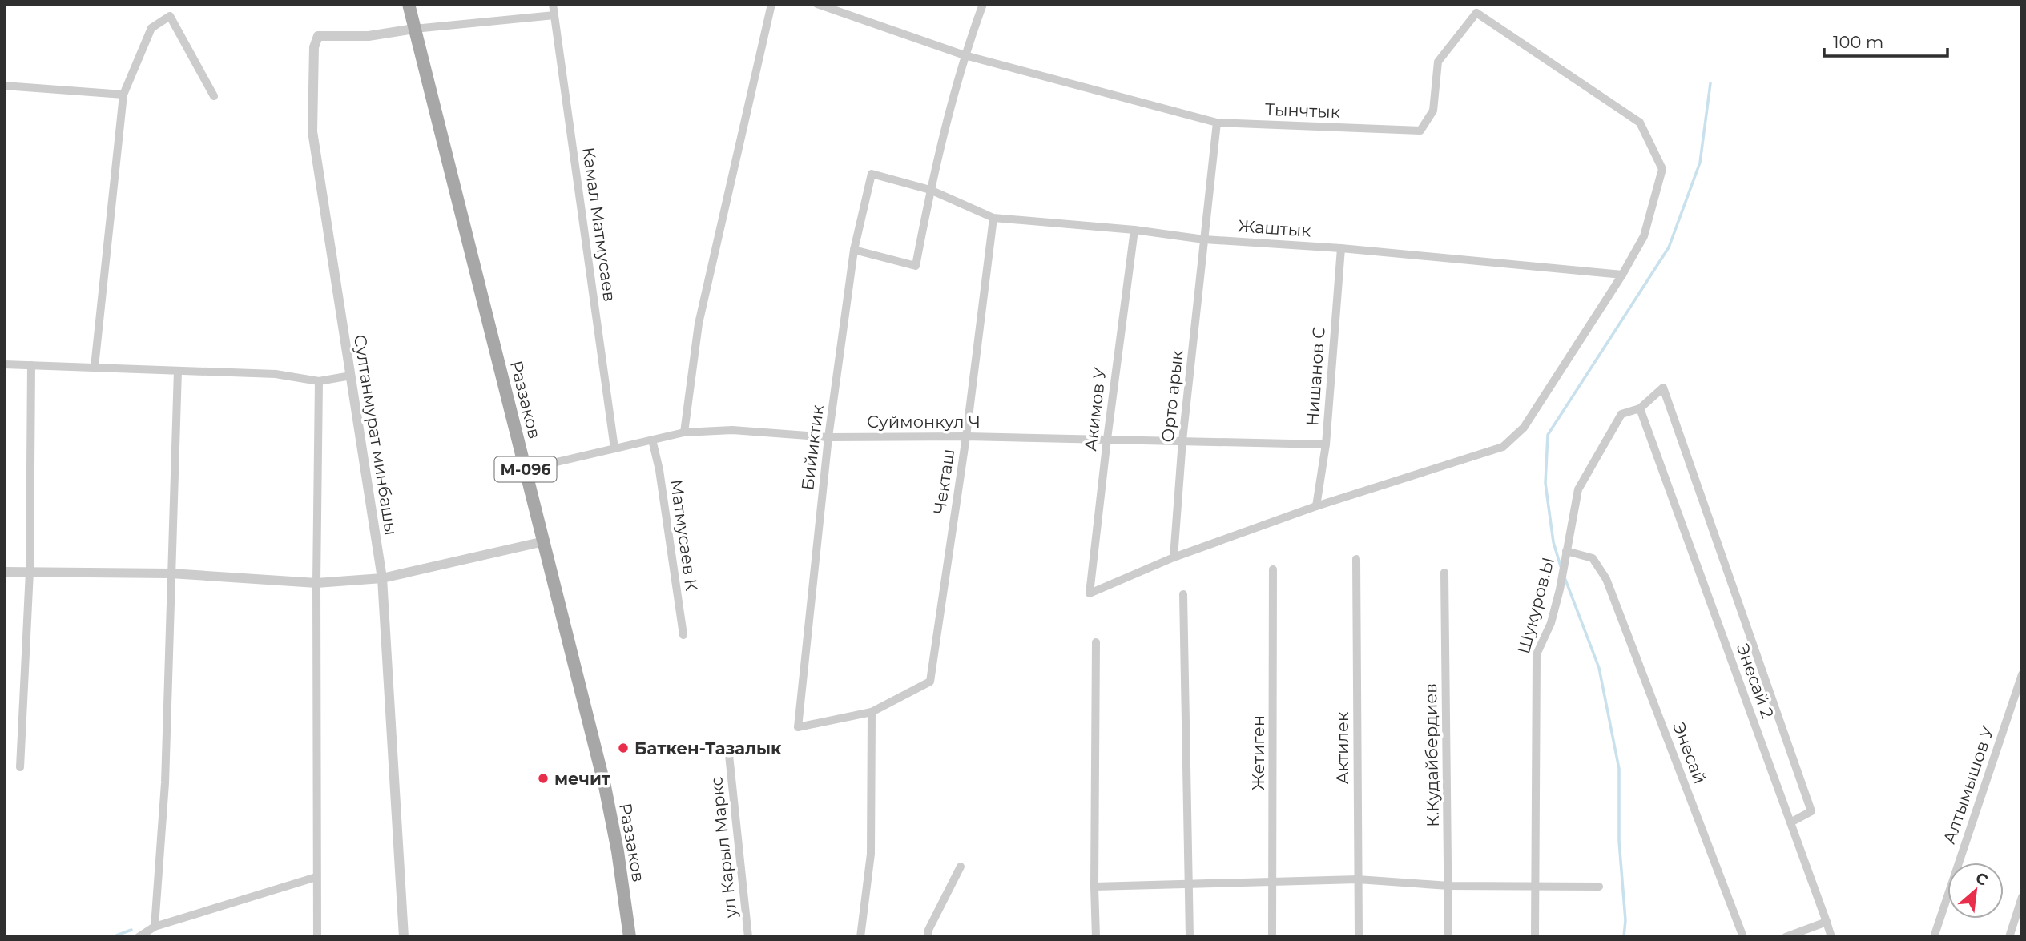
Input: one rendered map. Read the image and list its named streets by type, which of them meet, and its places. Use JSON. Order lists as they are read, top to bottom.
{
  "streets": {
    "main road": ["Раззаков", "М-096"],
    "street": [
      "Тынчтык",
      "Камал Матмусаев",
      "Жаштык",
      "Нишанов С",
      "Орто арык",
      "Акимов У",
      "Суймонкул Ч",
      "Султанмурат минбашы",
      "Бийиктик",
      "Чекташ",
      "Матмусаев К",
      "Шукуров.Ы",
      "Энесай 2",
      "Актилек",
      "Жетиген",
      "Энесай",
      "К.Кудайбердиев",
      "Алтымышов У",
      "ул Карыл Маркс"
    ]
  },
  "crossings": [
    ["Тынчтык", "Жаштык"],
    ["Тынчтык", "Орто арык"],
    ["Камал Матмусаев", "Суймонкул Ч"],
    ["Жаштык", "Нишанов С"],
    ["Жаштык", "Орто арык"],
    ["Жаштык", "Акимов У"],
    ["Жаштык", "Бийиктик"],
    ["Жаштык", "Чекташ"],
    ["Нишанов С", "Суймонкул Ч"],
    ["Орто арык", "Акимов У"],
    ["Орто арык", "Суймонкул Ч"],
    ["Раззаков", "Суймонкул Ч"],
    ["Раззаков", "Султанмурат минбашы"],
    ["Акимов У", "Суймонкул Ч"],
    ["Суймонкул Ч", "Бийиктик"],
    ["Суймонкул Ч", "Чекташ"],
    ["Суймонкул Ч", "Матмусаев К"],
    ["Бийиктик", "Чекташ"],
    ["Шукуров.Ы", "Энесай 2"],
    ["Шукуров.Ы", "Энесай"]
  ],
  "places": ["Баткен-Тазалык", "мечит"],
  "scale_bar": "100 m",
  "north": "top right"
}
